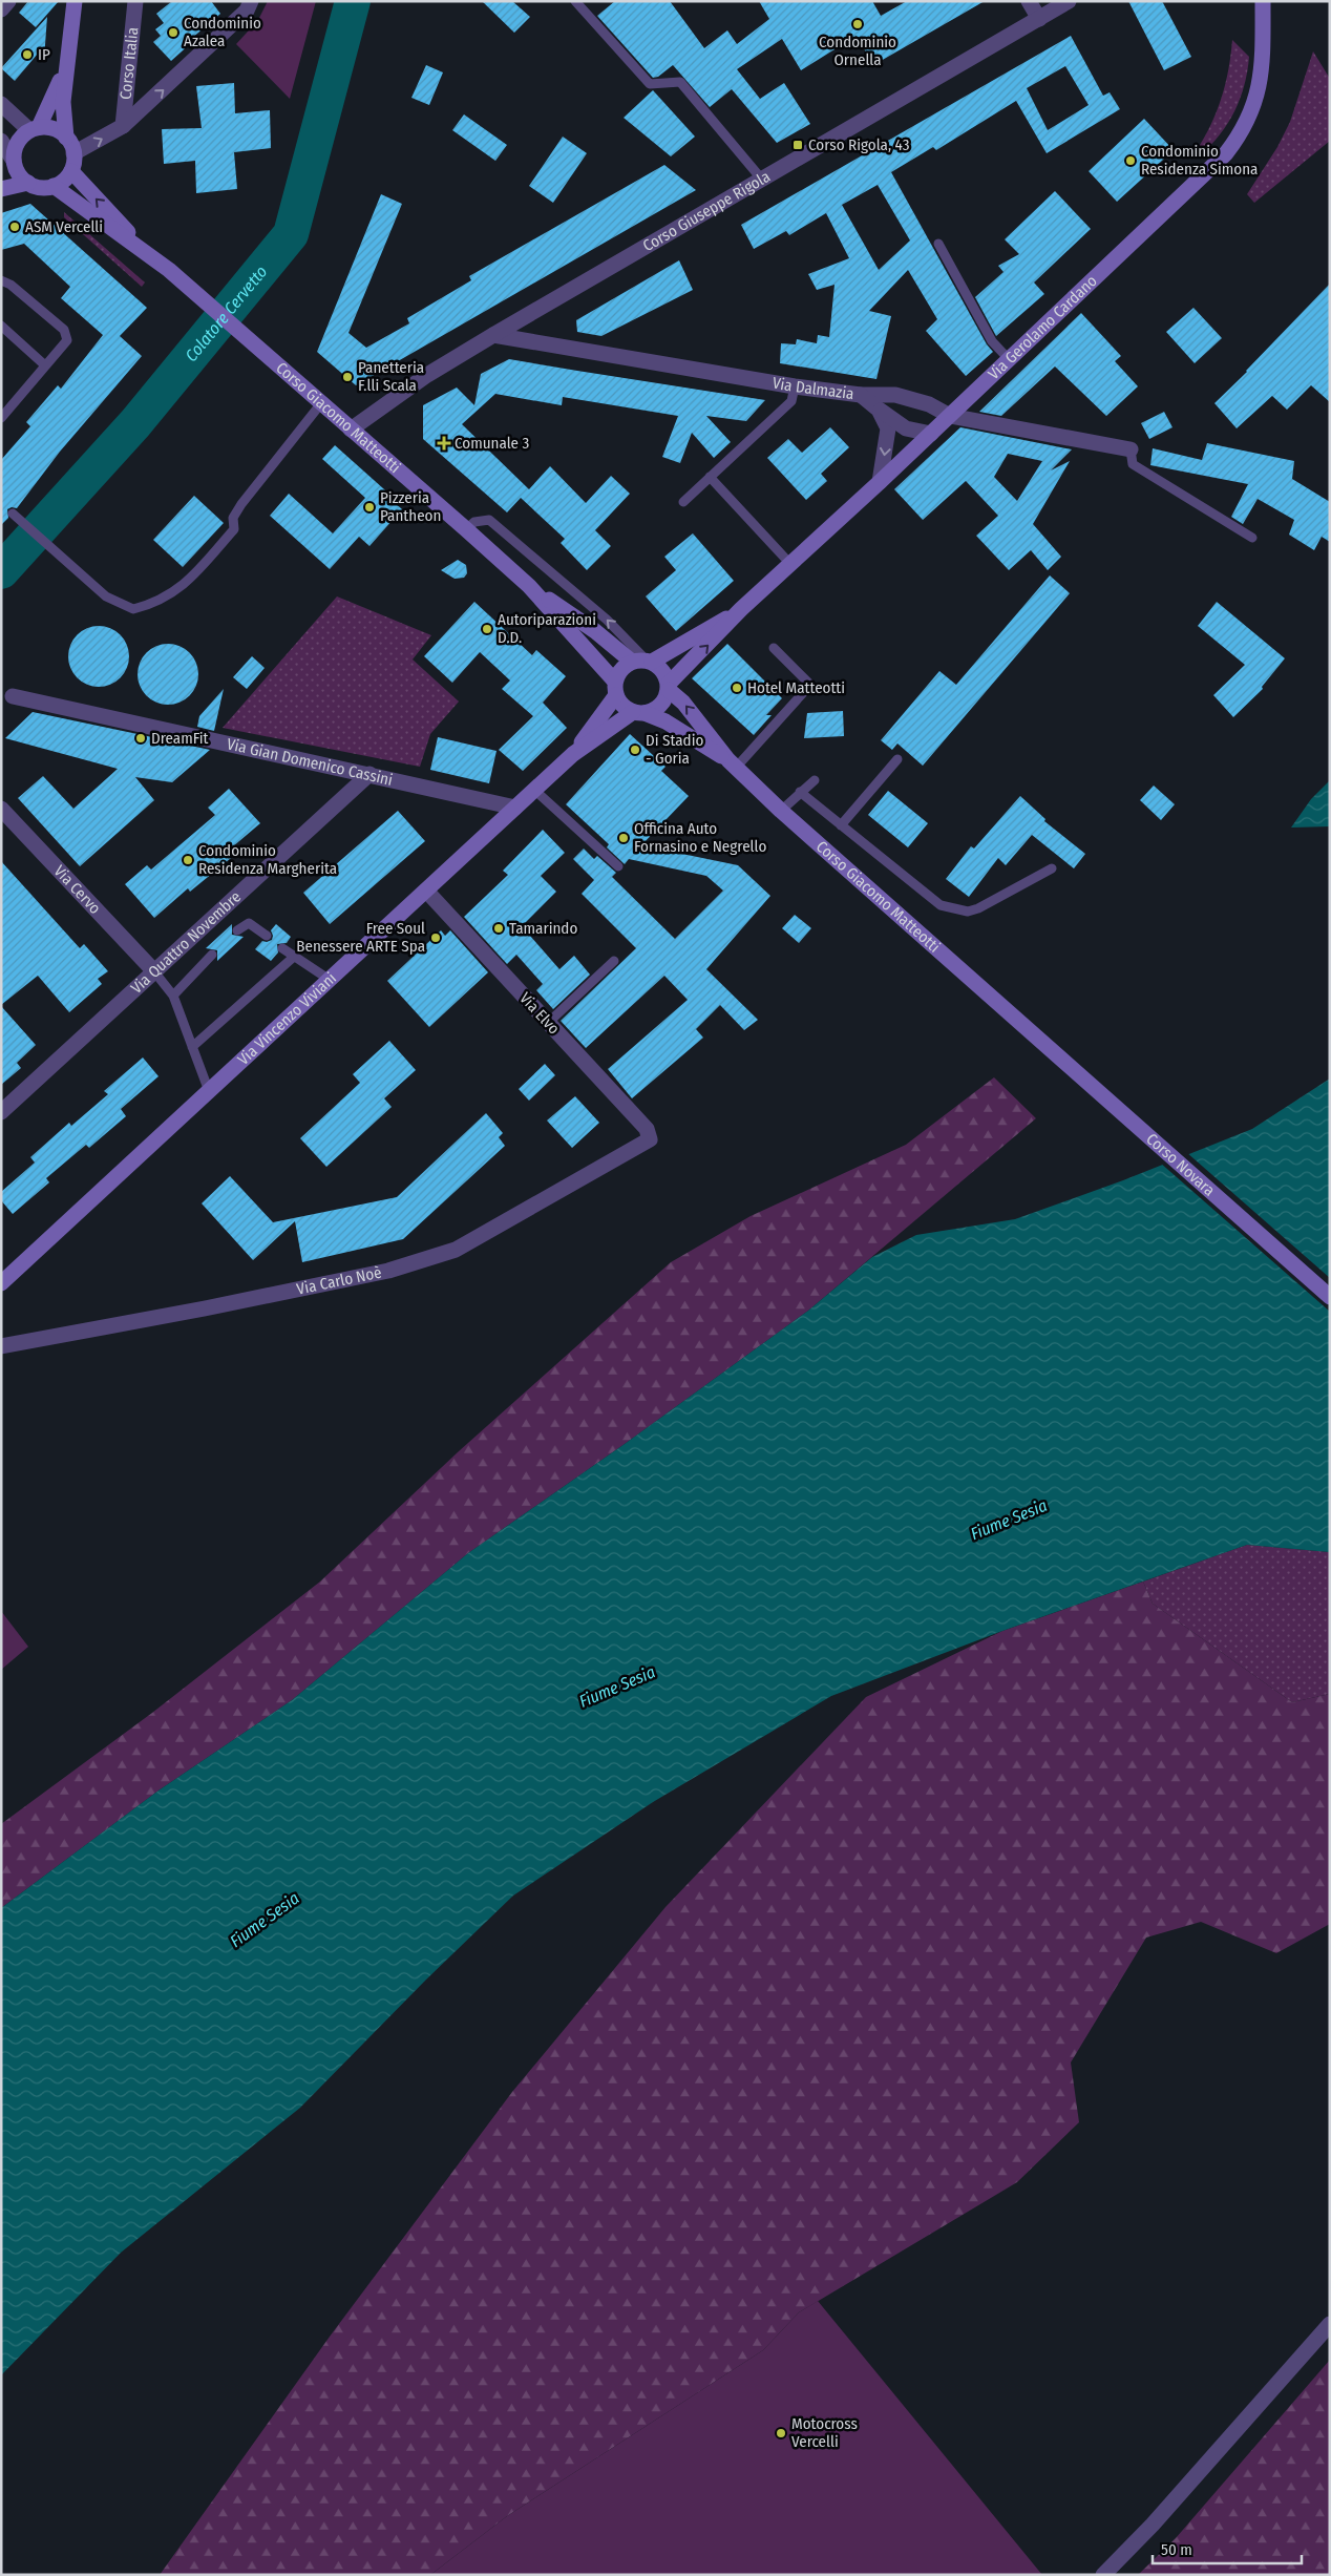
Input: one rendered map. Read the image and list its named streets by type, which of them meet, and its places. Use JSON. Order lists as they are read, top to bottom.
{
  "streets": {
    "main road": [
      "Via Gerolamo Cardano",
      "Corso Giacomo Matteotti",
      "Via Vincenzo Viviani",
      "Corso Novara"
    ],
    "street": [
      "Corso Italia",
      "Corso Giuseppe Rigola",
      "Via Dalmazia",
      "Via Gian Domenico Cassini",
      "Via Cervo",
      "Via Quattro Novembre",
      "Via Elvo",
      "Via Carlo Noè"
    ]
  },
  "crossings": [
    ["Corso Giuseppe Rigola", "Via Dalmazia"],
    ["Corso Giuseppe Rigola", "Corso Giacomo Matteotti"],
    ["Via Gerolamo Cardano", "Via Dalmazia"],
    ["Via Gerolamo Cardano", "Corso Giacomo Matteotti"],
    ["Via Gerolamo Cardano", "Via Vincenzo Viviani"],
    ["Corso Giacomo Matteotti", "Via Vincenzo Viviani"],
    ["Corso Giacomo Matteotti", "Corso Novara"],
    ["Via Gian Domenico Cassini", "Via Quattro Novembre"],
    ["Via Gian Domenico Cassini", "Via Vincenzo Viviani"],
    ["Via Cervo", "Via Quattro Novembre"],
    ["Via Elvo", "Via Vincenzo Viviani"],
    ["Via Elvo", "Via Carlo Noè"]
  ],
  "water": ["Colatore Cervetto", "Fiume Sesia"],
  "places": {
    "other": [
      "Condominio Ornella",
      "Condominio Azalea",
      "IP",
      "Condominio Residenza Simona",
      "ASM Vercelli",
      "Panetteria F.lli Scala",
      "Pizzeria Pantheon",
      "Autoriparazioni D.D.",
      "Hotel Matteotti",
      "DreamFit",
      "Di Stadio - Goria",
      "Officina Auto Fornasino e Negrello",
      "Condominio Residenza Margherita",
      "Tamarindo",
      "Free Soul Benessere ARTE Spa",
      "Motocross Vercelli"
    ],
    "transit": ["Corso Rigola, 43"],
    "health": ["Comunale 3"]
  },
  "scale_bar": "50 m"
}
